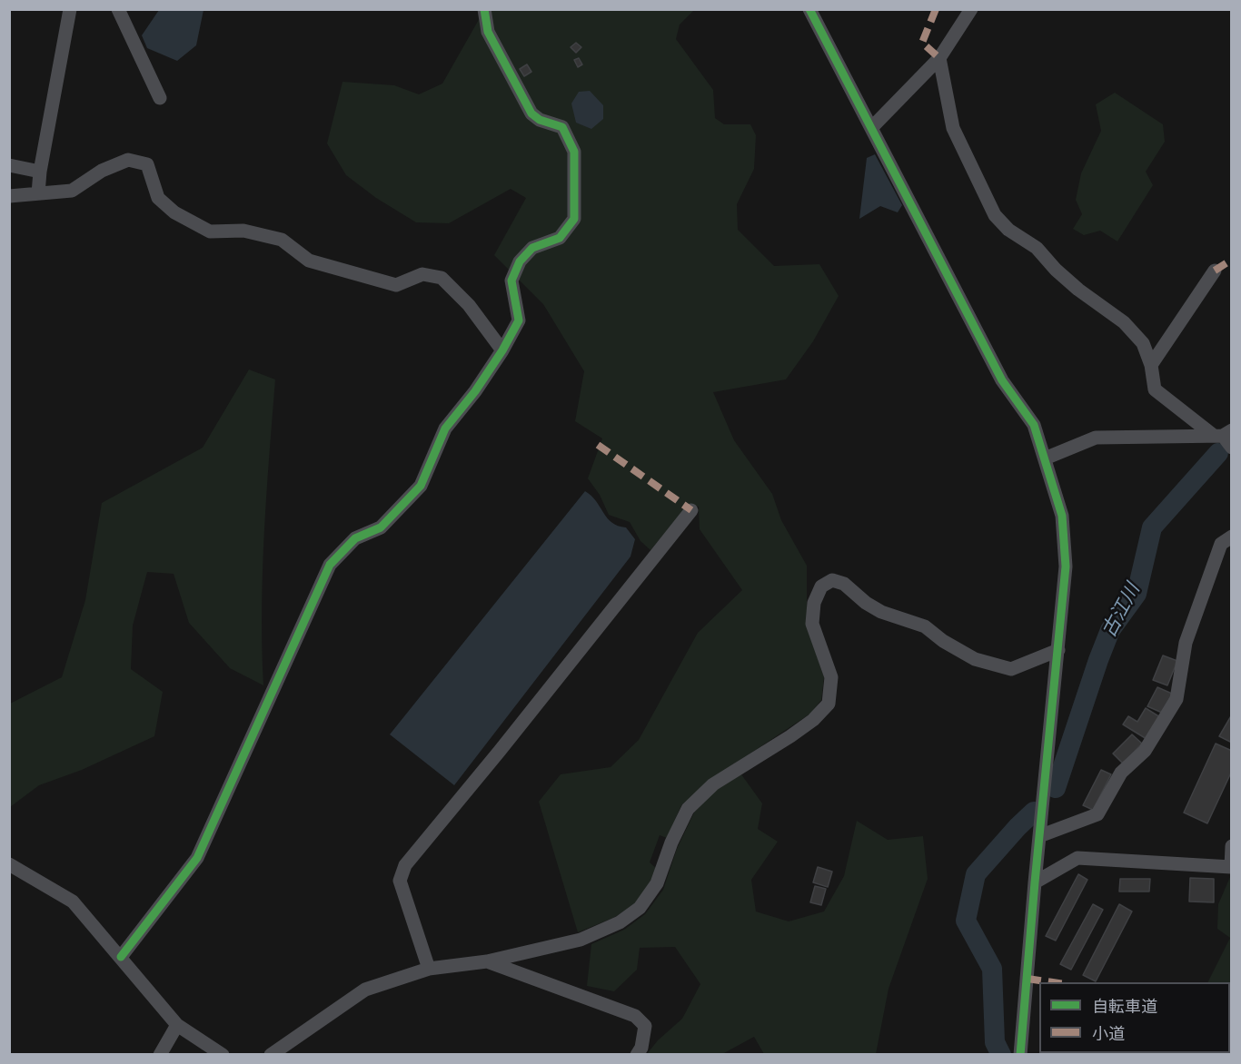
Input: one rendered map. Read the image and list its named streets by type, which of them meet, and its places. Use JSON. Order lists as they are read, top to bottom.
{
  "water": ["古江川"],
  "legend": ["自転車道", "小道"]
}
